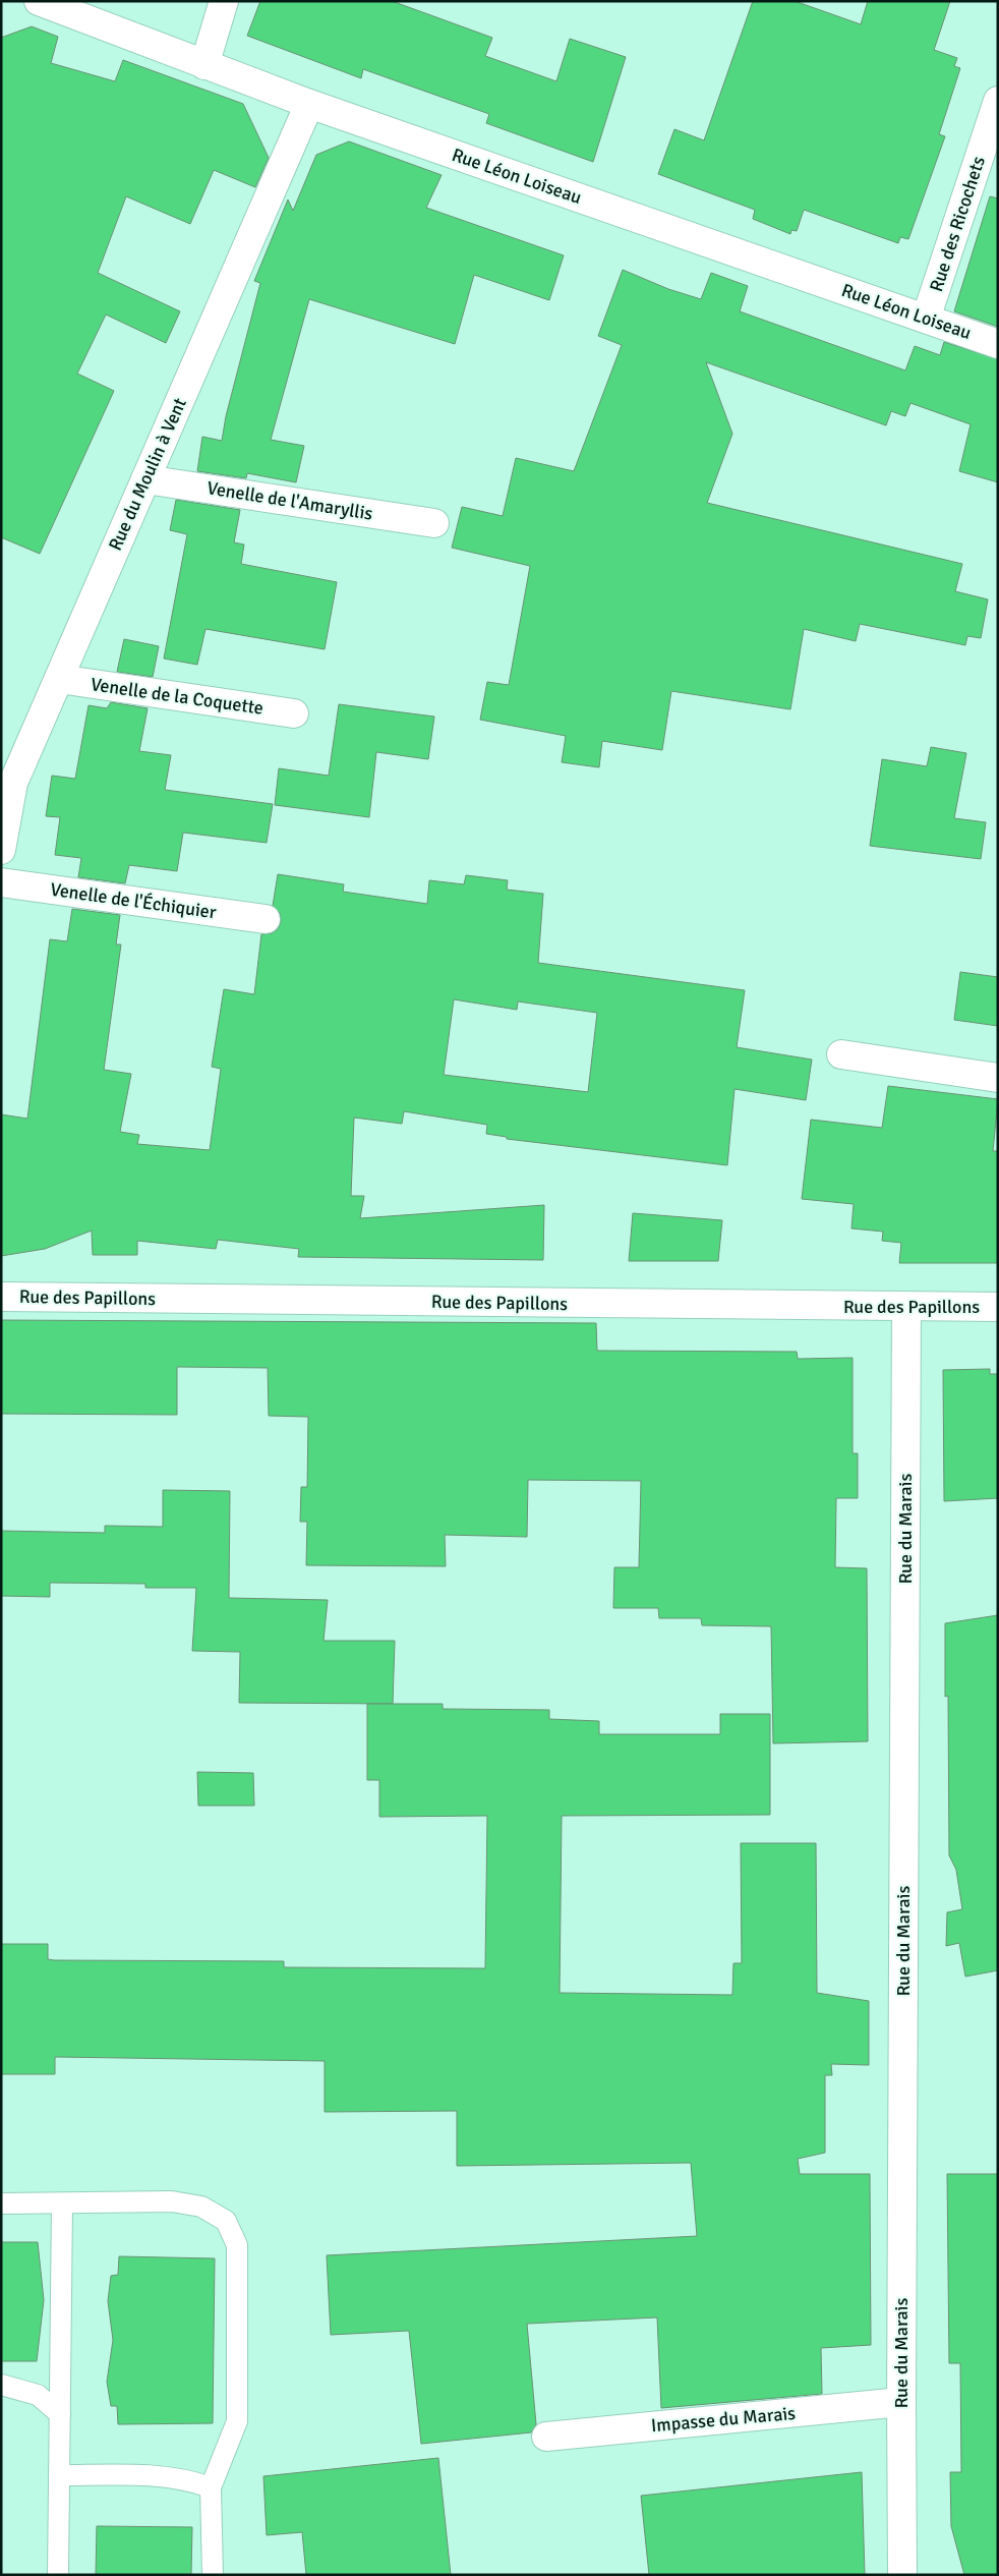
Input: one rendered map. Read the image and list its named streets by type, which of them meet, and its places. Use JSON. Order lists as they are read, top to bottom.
{
  "streets": {
    "street": [
      "Rue Léon Loiseau",
      "Rue des Ricochets",
      "Rue du Moulin à Vent",
      "Venelle de l'Amaryllis",
      "Venelle de la Coquette",
      "Venelle de l'Échiquier",
      "Rue des Papillons",
      "Rue du Marais",
      "Impasse du Marais"
    ]
  },
  "crossings": [
    ["Rue Léon Loiseau", "Rue des Ricochets"],
    ["Rue Léon Loiseau", "Rue du Moulin à Vent"],
    ["Rue du Moulin à Vent", "Venelle de l'Amaryllis"],
    ["Rue du Moulin à Vent", "Venelle de la Coquette"],
    ["Rue des Papillons", "Rue du Marais"],
    ["Rue du Marais", "Impasse du Marais"]
  ]
}
